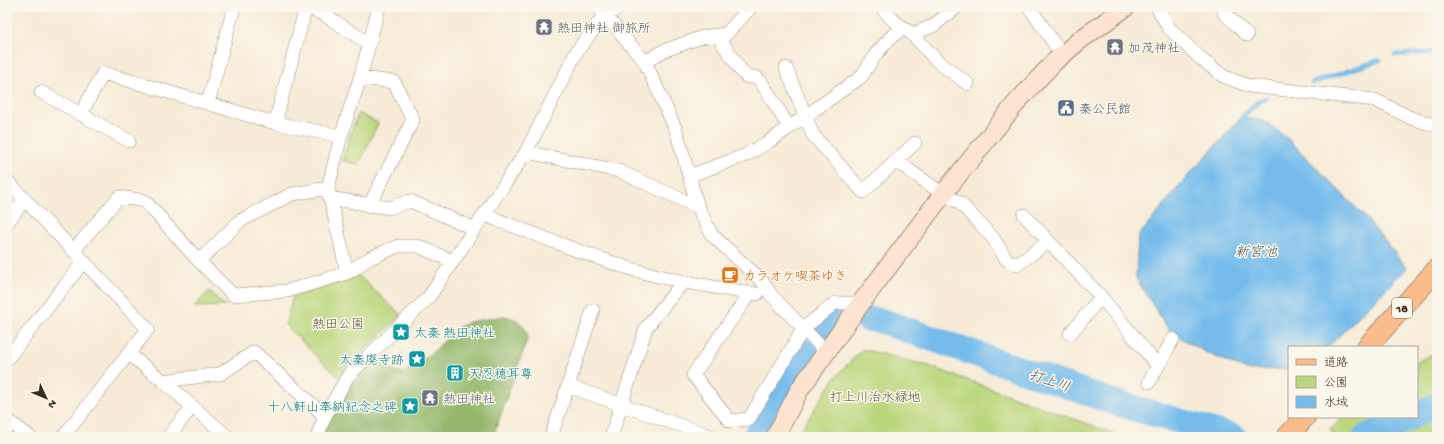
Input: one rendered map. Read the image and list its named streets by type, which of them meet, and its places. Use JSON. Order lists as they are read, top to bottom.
{
  "streets": {
    "main road": ["18"]
  },
  "water": ["新宮池", "打上川"],
  "parks": ["熱田公園", "打上川治水緑地"],
  "places": {
    "temple": ["熱田神社 御旅所", "加茂神社", "熱田神社"],
    "public building": ["秦公民館"],
    "cafe": ["カラオケ喫茶ゆき"],
    "place": ["太秦 熱田神社", "太秦廃寺跡", "十八軒山奉納紀念之碑"],
    "building": ["天忍穂耳尊"]
  },
  "legend": ["道路", "公園", "水域"],
  "north": "bottom right"
}
